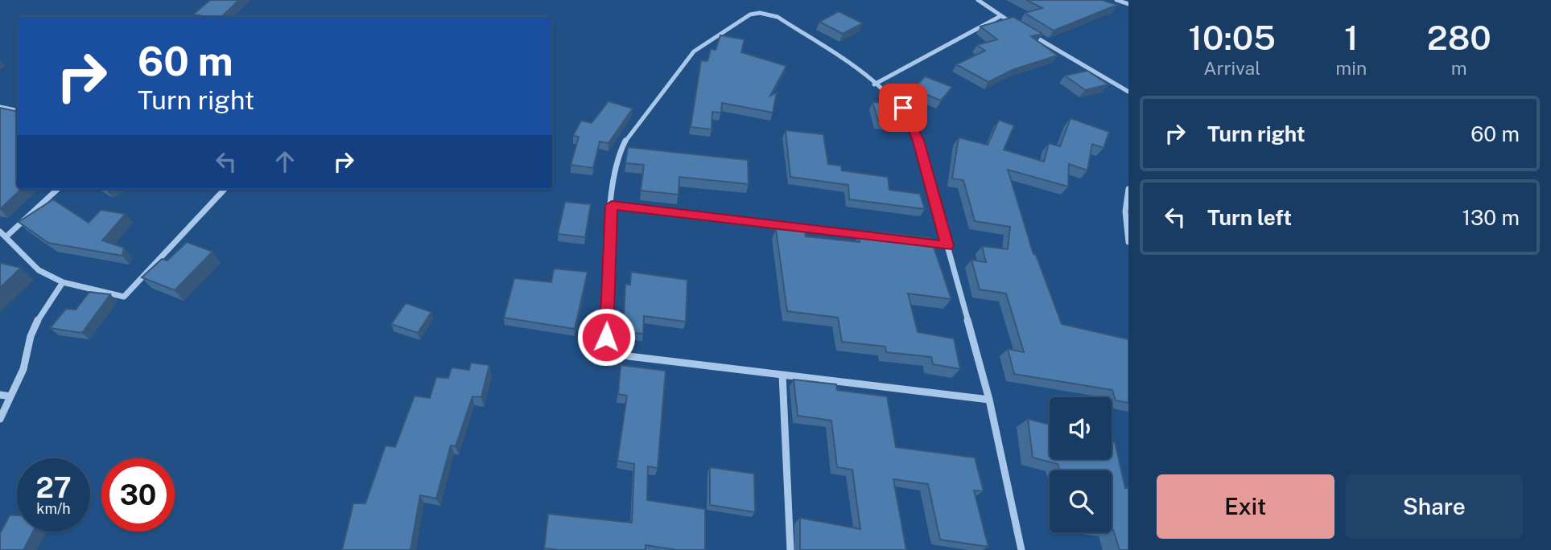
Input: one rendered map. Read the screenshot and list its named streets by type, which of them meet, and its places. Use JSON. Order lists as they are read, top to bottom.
{
  "page": {
    "eta": [
      "10:05",
      "Arrival",
      "1",
      "min",
      "280",
      "m"
    ],
    "turn": ["60 m", "Turn right"],
    "list": [
      {
        "name": "Turn right",
        "value": "60 m"
      },
      {
        "name": "Turn left",
        "value": "130 m"
      }
    ],
    "speed": "27 km/h",
    "limit": "30",
    "buttons": ["Exit", "Share"]
  }
}
